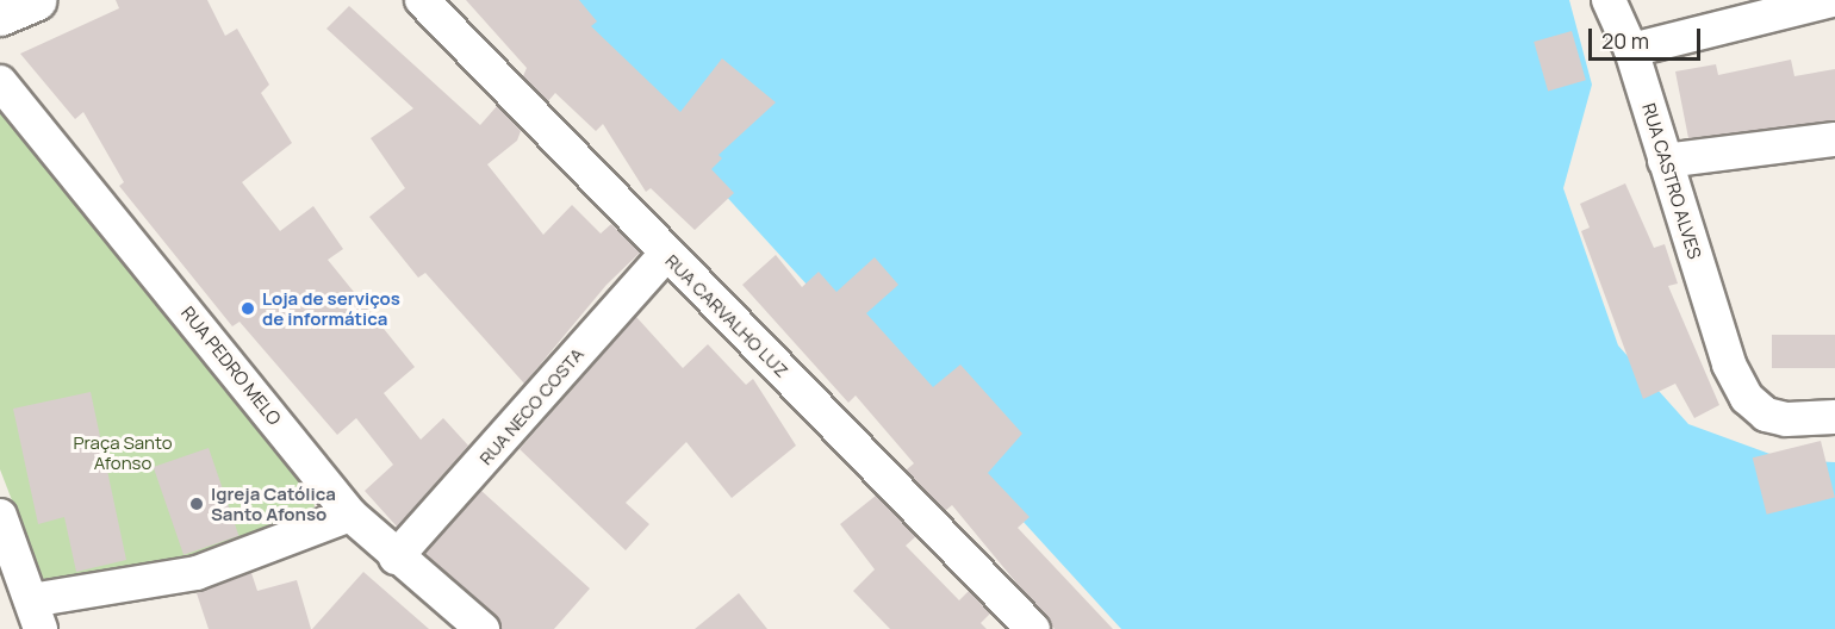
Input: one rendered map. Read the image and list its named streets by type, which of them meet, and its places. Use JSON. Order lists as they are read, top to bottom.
{
  "streets": {
    "street": [
      "RUA CASTRO ALVES",
      "RUA CARVALHO LUZ",
      "RUA PEDRO MELO",
      "RUA NECO COSTA"
    ]
  },
  "crossings": [
    ["RUA CARVALHO LUZ", "RUA NECO COSTA"],
    ["RUA PEDRO MELO", "RUA NECO COSTA"]
  ],
  "parks": ["Praça Santo Afonso"],
  "places": ["Loja de serviços de informática", "Igreja Católica Santo Afonso"],
  "scale_bar": "20 m"
}
